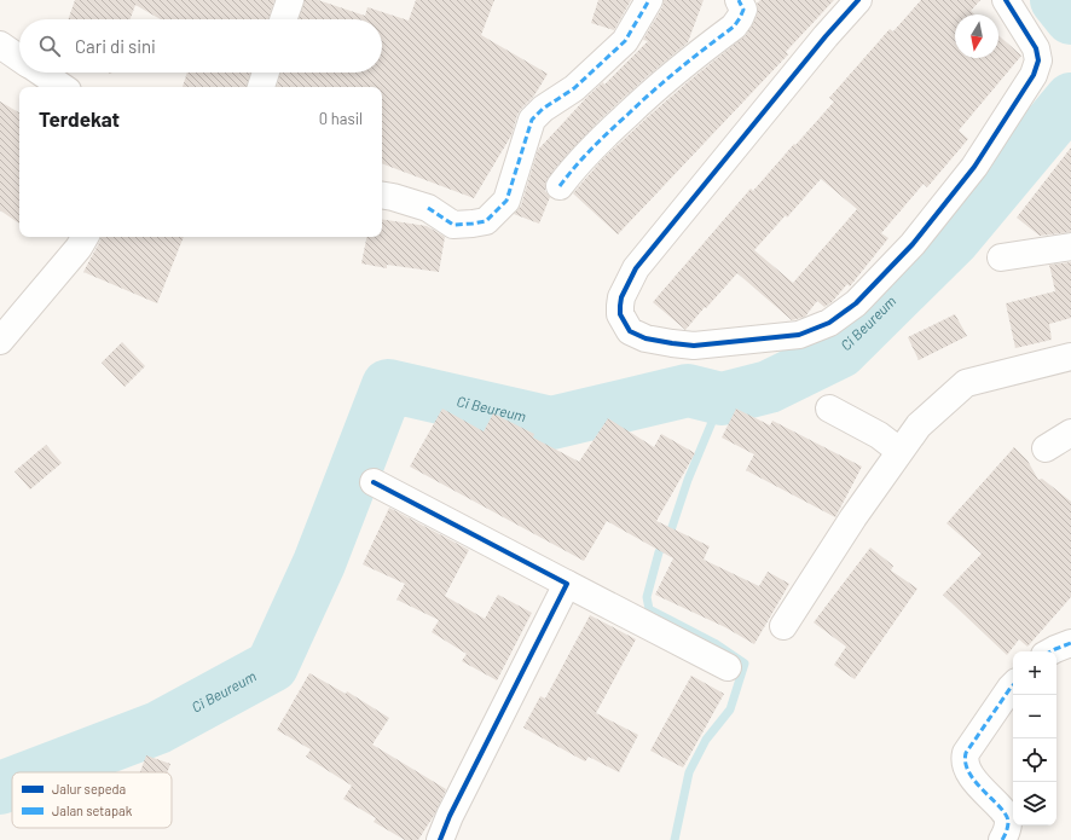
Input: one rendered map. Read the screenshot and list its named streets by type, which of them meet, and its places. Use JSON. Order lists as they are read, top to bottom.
{
  "water": ["Ci Beureum"],
  "legend": ["Jalur sepeda", "Jalan setapak"],
  "north": "bottom",
  "page": {
    "search": "Cari di sini",
    "heading": ["Terdekat", "0 hasil"],
    "map_buttons": ["+", "−"]
  }
}
